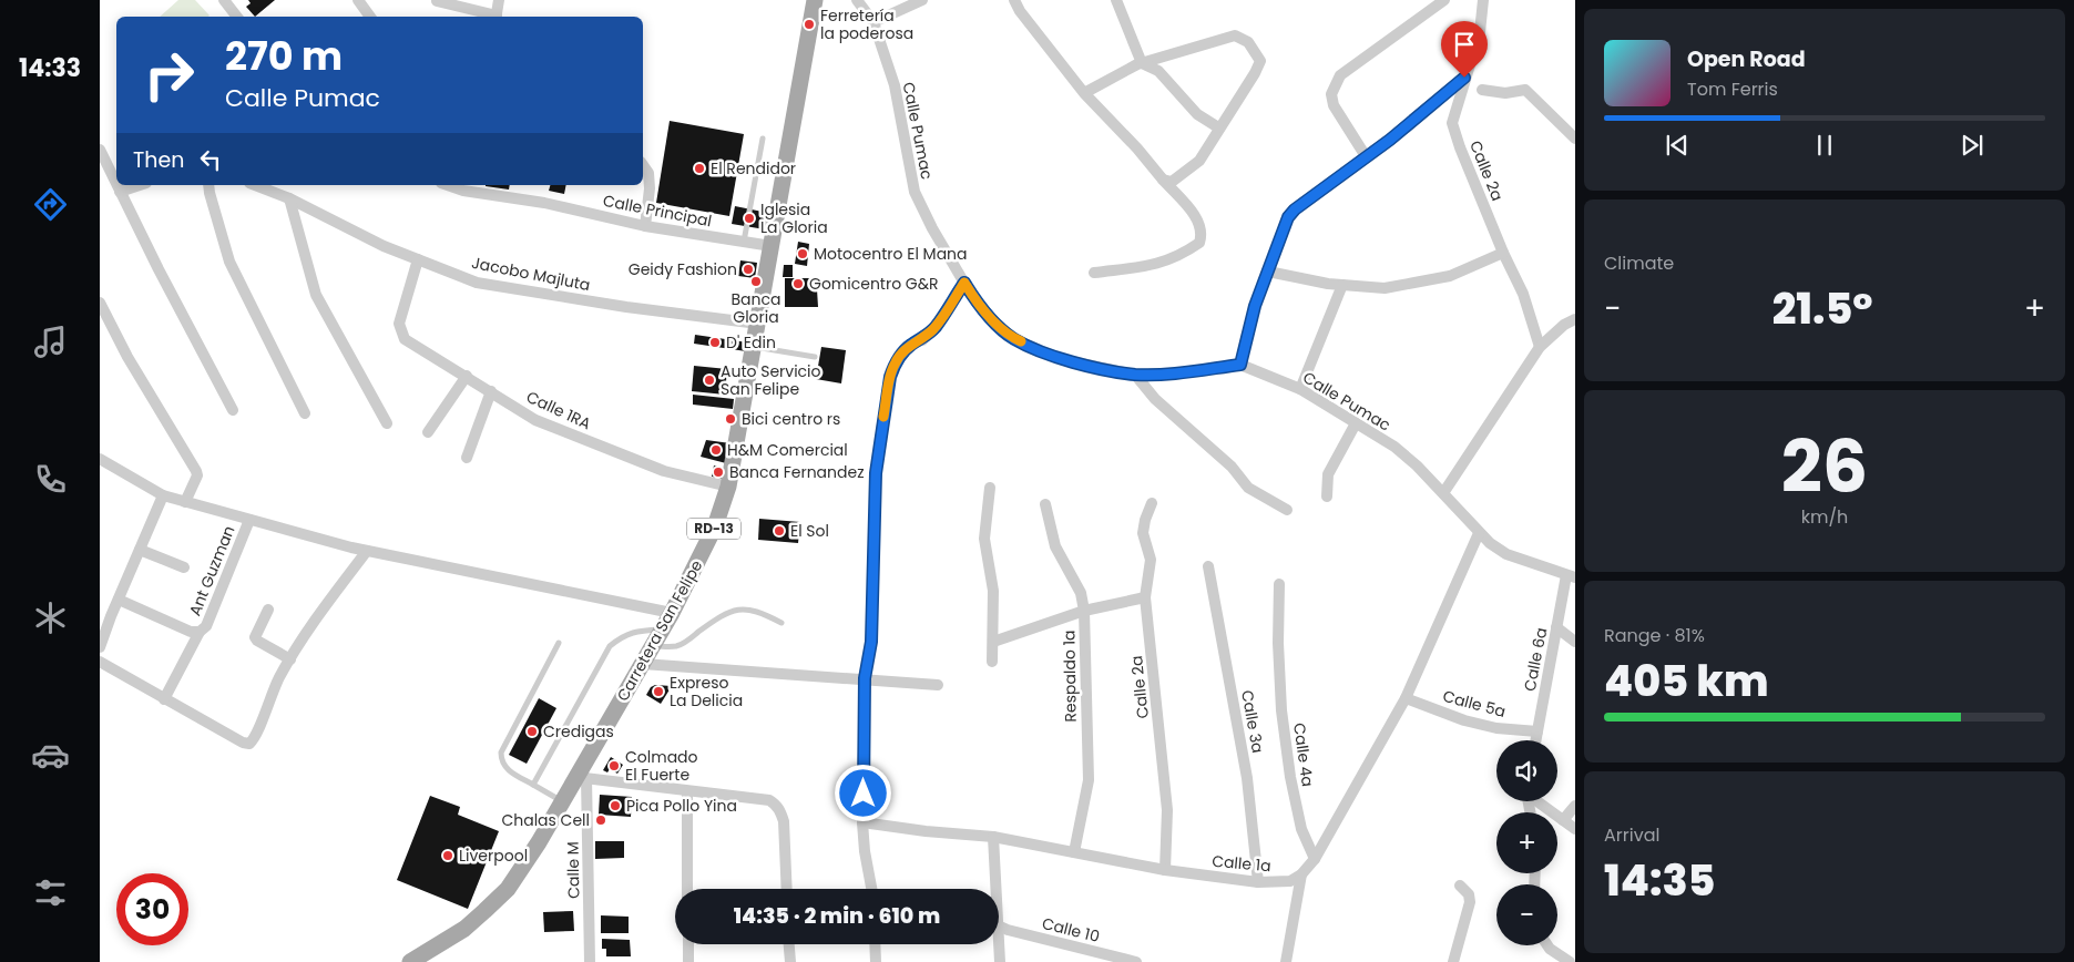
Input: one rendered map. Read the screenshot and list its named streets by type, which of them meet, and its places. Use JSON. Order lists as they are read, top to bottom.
{
  "streets": {
    "main road": ["RD-13", "Carretera San Felipe"],
    "street": [
      "Calle Pumac",
      "Calle 2a",
      "Calle Principal",
      "Jacobo Majluta",
      "Calle 1RA",
      "Ant Guzman",
      "Calle 6a",
      "Respaldo 1a",
      "Calle 5a",
      "Calle 3a",
      "Calle 4a",
      "Calle 1a",
      "Calle M",
      "Calle 10"
    ]
  },
  "crossings": [
    ["Calle Pumac", "Calle 6a"],
    ["Calle 2a", "Calle 1a"],
    ["Calle Principal", "Carretera San Felipe"],
    ["Jacobo Majluta", "Calle 1RA"],
    ["Jacobo Majluta", "Carretera San Felipe"],
    ["Calle 1RA", "Carretera San Felipe"],
    ["Carretera San Felipe", "Calle M"],
    ["Calle 6a", "Calle 5a"],
    ["Respaldo 1a", "Calle 1a"],
    ["Calle 3a", "Calle 1a"]
  ],
  "places": [
    "Ferretería la poderosa",
    "El Rendidor",
    "Iglesia La Gloria",
    "Motocentro El Mana",
    "Geidy Fashion",
    "Banca Gloria",
    "Gomicentro G&R",
    "D' Edin",
    "Auto Servicio San Felipe",
    "Bici centro rs",
    "H&M Comercial",
    "Banca Fernandez",
    "El Sol",
    "Expreso La Delicia",
    "Credigas",
    "Colmado El Fuerte",
    "Pica Pollo Yina",
    "Chalas Cell",
    "Liverpool"
  ],
  "page": {
    "tabs": "14:33",
    "turn": ["270 m", "Calle Pumac"],
    "song": ["Open Road", "Tom Ferris"],
    "then": "Then",
    "tile": [
      "Climate",
      ["26", "km/h"],
      ["Range · 81%", "405 km"],
      ["Arrival", "14:35"]
    ],
    "heat": ["−", "21.5°", "+"],
    "map_buttons": ["+", "−"],
    "limit": "30",
    "trip": "14:35 · 2 min · 610 m"
  }
}
